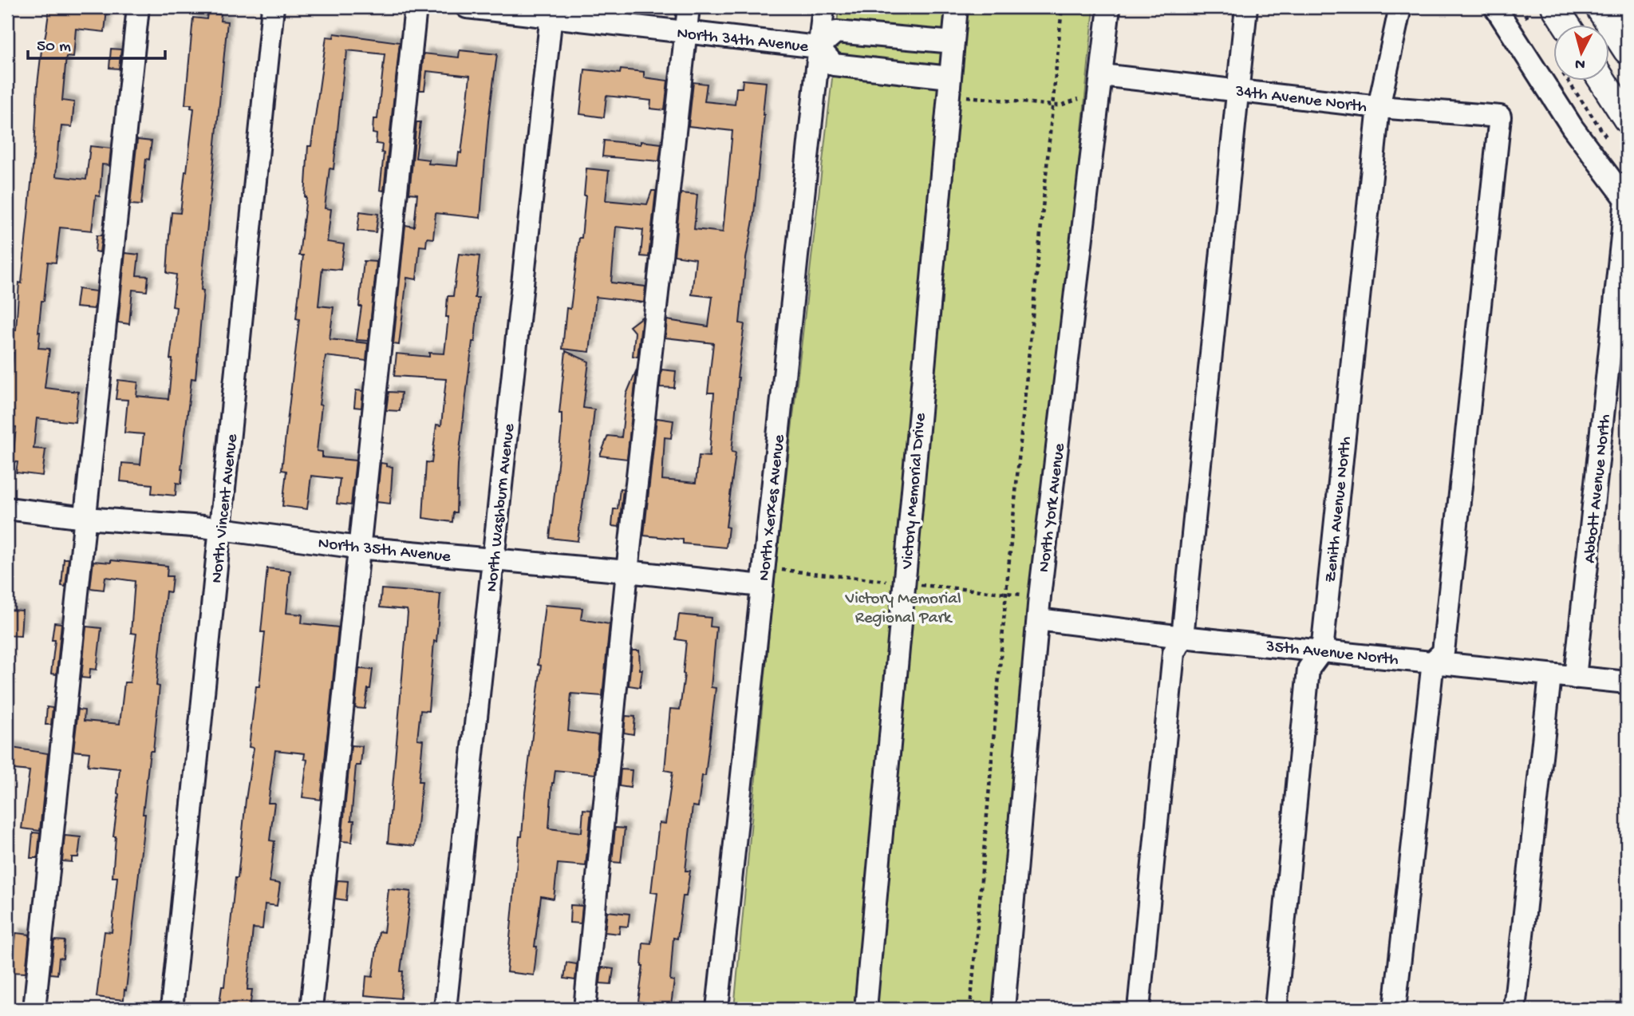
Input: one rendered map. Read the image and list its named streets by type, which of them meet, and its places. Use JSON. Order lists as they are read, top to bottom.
{
  "streets": {
    "street": [
      "North 34th Avenue",
      "34th Avenue North",
      "Abbott Avenue North",
      "Victory Memorial Drive",
      "North Washburn Avenue",
      "North Xerxes Avenue",
      "North York Avenue",
      "North Vincent Avenue",
      "Zenith Avenue North",
      "North 35th Avenue",
      "35th Avenue North"
    ]
  },
  "crossings": [
    ["North 34th Avenue", "Victory Memorial Drive"],
    ["North 34th Avenue", "North Washburn Avenue"],
    ["North 34th Avenue", "North Xerxes Avenue"],
    ["34th Avenue North", "North York Avenue"],
    ["34th Avenue North", "Zenith Avenue North"],
    ["34th Avenue North", "35th Avenue North"],
    ["Abbott Avenue North", "35th Avenue North"],
    ["North Washburn Avenue", "North 35th Avenue"],
    ["North Xerxes Avenue", "North 35th Avenue"],
    ["North York Avenue", "35th Avenue North"],
    ["North Vincent Avenue", "North 35th Avenue"],
    ["Zenith Avenue North", "35th Avenue North"]
  ],
  "parks": ["Victory Memorial Regional Park"],
  "scale_bar": "50 m",
  "north": "bottom"
}
